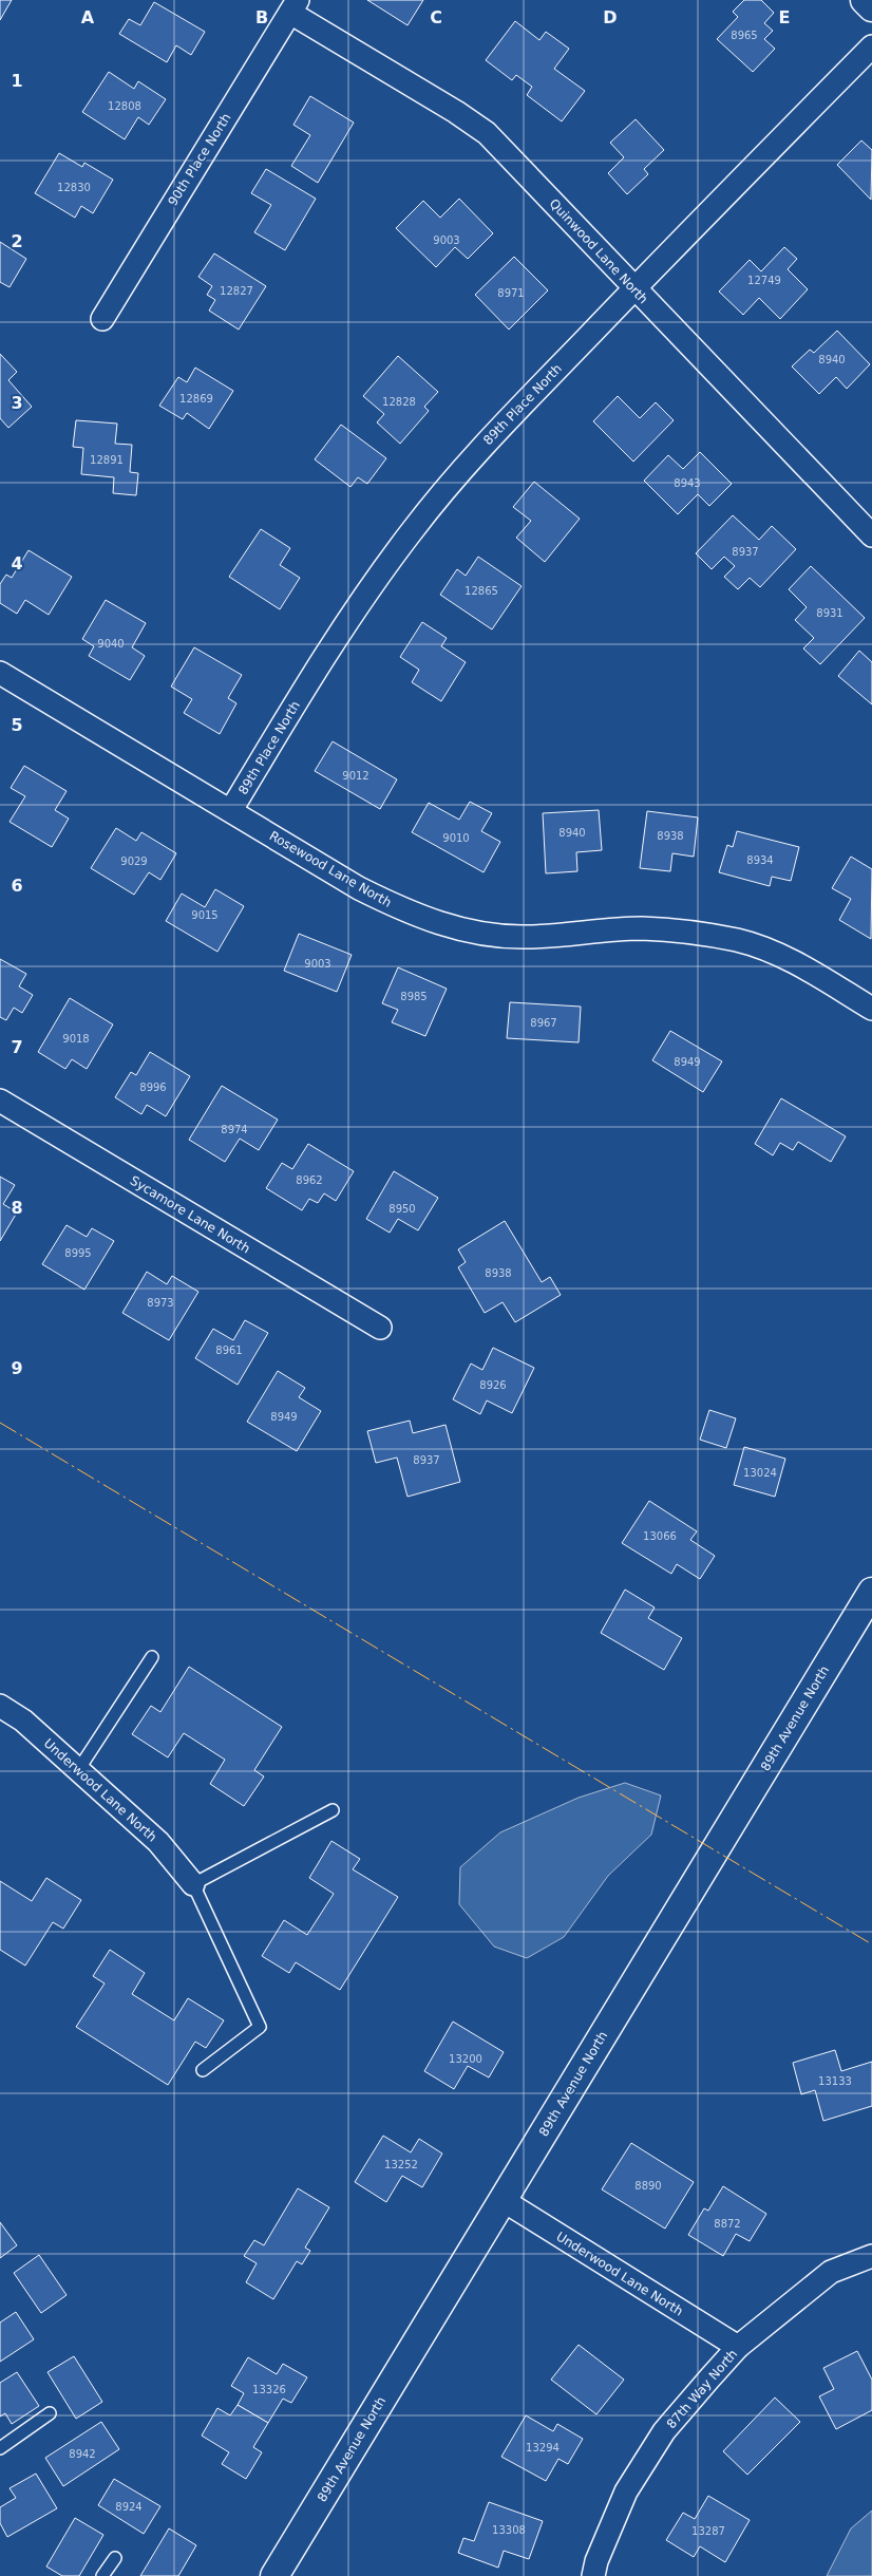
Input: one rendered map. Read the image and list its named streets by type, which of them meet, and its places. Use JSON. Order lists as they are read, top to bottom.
{
  "streets": {
    "street": [
      "90th Place North",
      "Quinwood Lane North",
      "89th Place North",
      "Rosewood Lane North",
      "Sycamore Lane North",
      "89th Avenue North",
      "Underwood Lane North",
      "87th Way North"
    ]
  },
  "crossings": [
    ["90th Place North", "Quinwood Lane North"],
    ["Quinwood Lane North", "89th Place North"],
    ["89th Place North", "Rosewood Lane North"],
    ["89th Avenue North", "Underwood Lane North"],
    ["Underwood Lane North", "87th Way North"]
  ],
  "house_numbers": [
    "8965",
    "12808",
    "12830",
    "9003",
    "12749",
    "12827",
    "8971",
    "8940",
    "12869",
    "12828",
    "12891",
    "8943",
    "8937",
    "12865",
    "8931",
    "9040",
    "9012",
    "8940",
    "8938",
    "9010",
    "8934",
    "9029",
    "9015",
    "9003",
    "8985",
    "8967",
    "9018",
    "8949",
    "8996",
    "8974",
    "8962",
    "8950",
    "8995",
    "8938",
    "8973",
    "8961",
    "8926",
    "8949",
    "8937",
    "13024",
    "13066",
    "13200",
    "13133",
    "13252",
    "8890",
    "8872",
    "13326",
    "13294",
    "8942",
    "8924",
    "13308",
    "13287"
  ],
  "grid": {
    "columns": [
      "A",
      "B",
      "C",
      "D",
      "E"
    ],
    "rows": [
      "1",
      "2",
      "3",
      "4",
      "5",
      "6",
      "7",
      "8",
      "9"
    ]
  }
}
